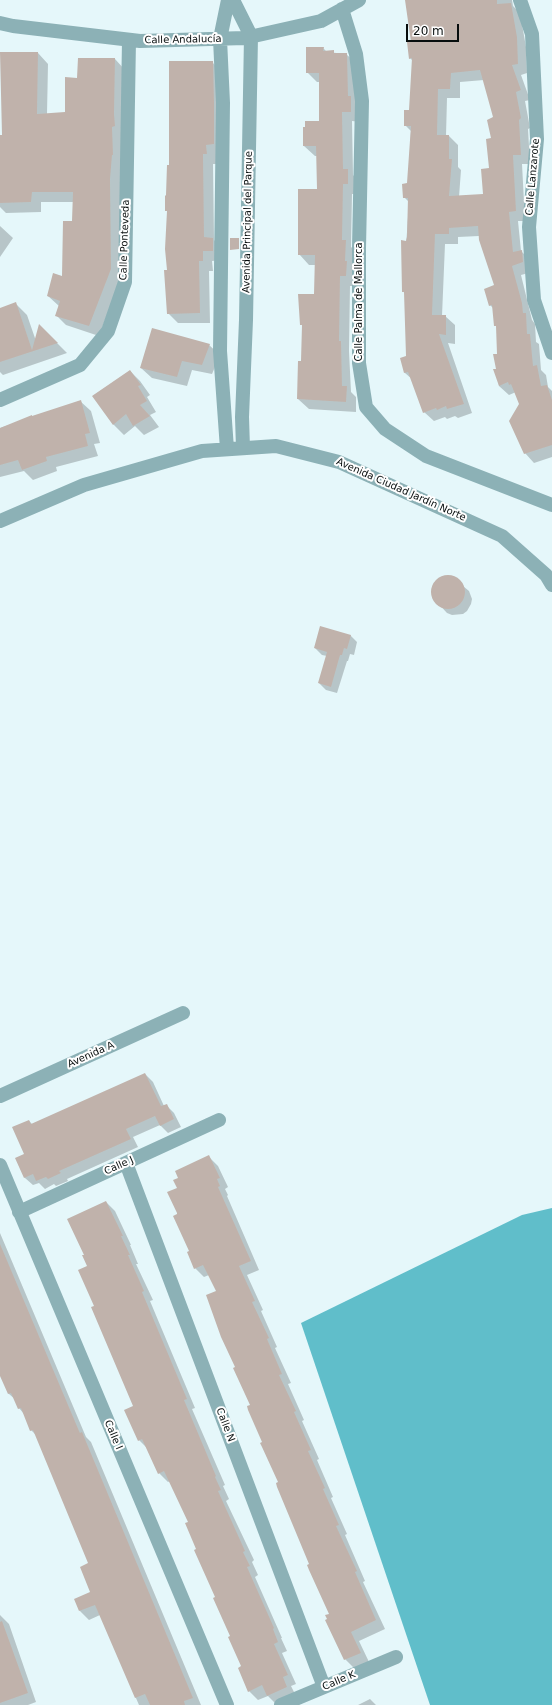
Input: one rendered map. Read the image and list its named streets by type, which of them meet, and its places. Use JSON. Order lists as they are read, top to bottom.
{
  "streets": {
    "street": [
      "Calle Andalucía",
      "Calle Lanzarote",
      "Avenida Principal del Parque",
      "Calle Ponteveda",
      "Calle Palma de Mallorca",
      "Avenida Ciudad Jardín Norte",
      "Avenida A",
      "Calle J",
      "Calle N",
      "Calle I",
      "Calle K"
    ]
  },
  "crossings": [
    ["Calle Andalucía", "Avenida Principal del Parque"],
    ["Calle Andalucía", "Calle Ponteveda"],
    ["Calle Andalucía", "Calle Palma de Mallorca"],
    ["Avenida Principal del Parque", "Avenida Ciudad Jardín Norte"],
    ["Calle J", "Calle N"],
    ["Calle J", "Calle I"],
    ["Calle N", "Calle K"]
  ],
  "scale_bar": "20 m"
}
